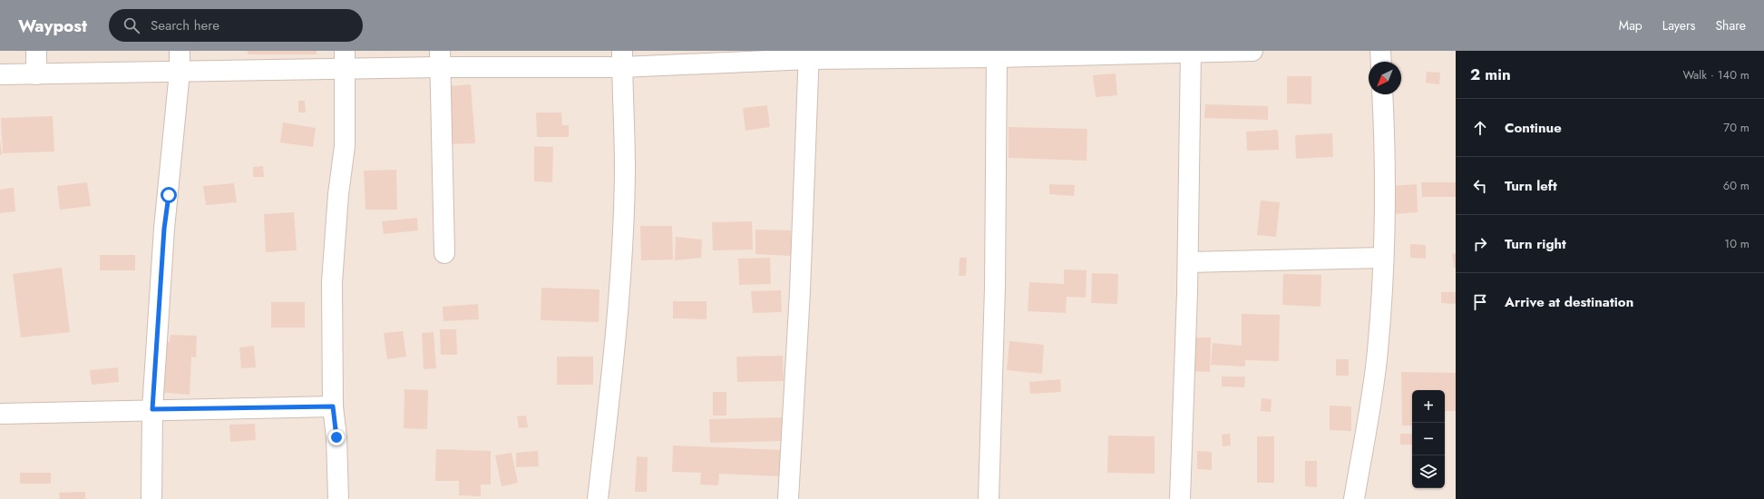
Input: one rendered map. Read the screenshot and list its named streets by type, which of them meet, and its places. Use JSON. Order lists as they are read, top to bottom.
{
  "north": "bottom left",
  "page": {
    "header": "Waypost",
    "search": "Search here",
    "nav": ["Map", "Layers", "Share"],
    "heading": ["2 min", "Walk · 140 m"],
    "list": [
      ["Continue", "70 m"],
      ["Turn left", "60 m"],
      ["Turn right", "10 m"],
      "Arrive at destination"
    ],
    "map_buttons": ["+", "−"]
  }
}
